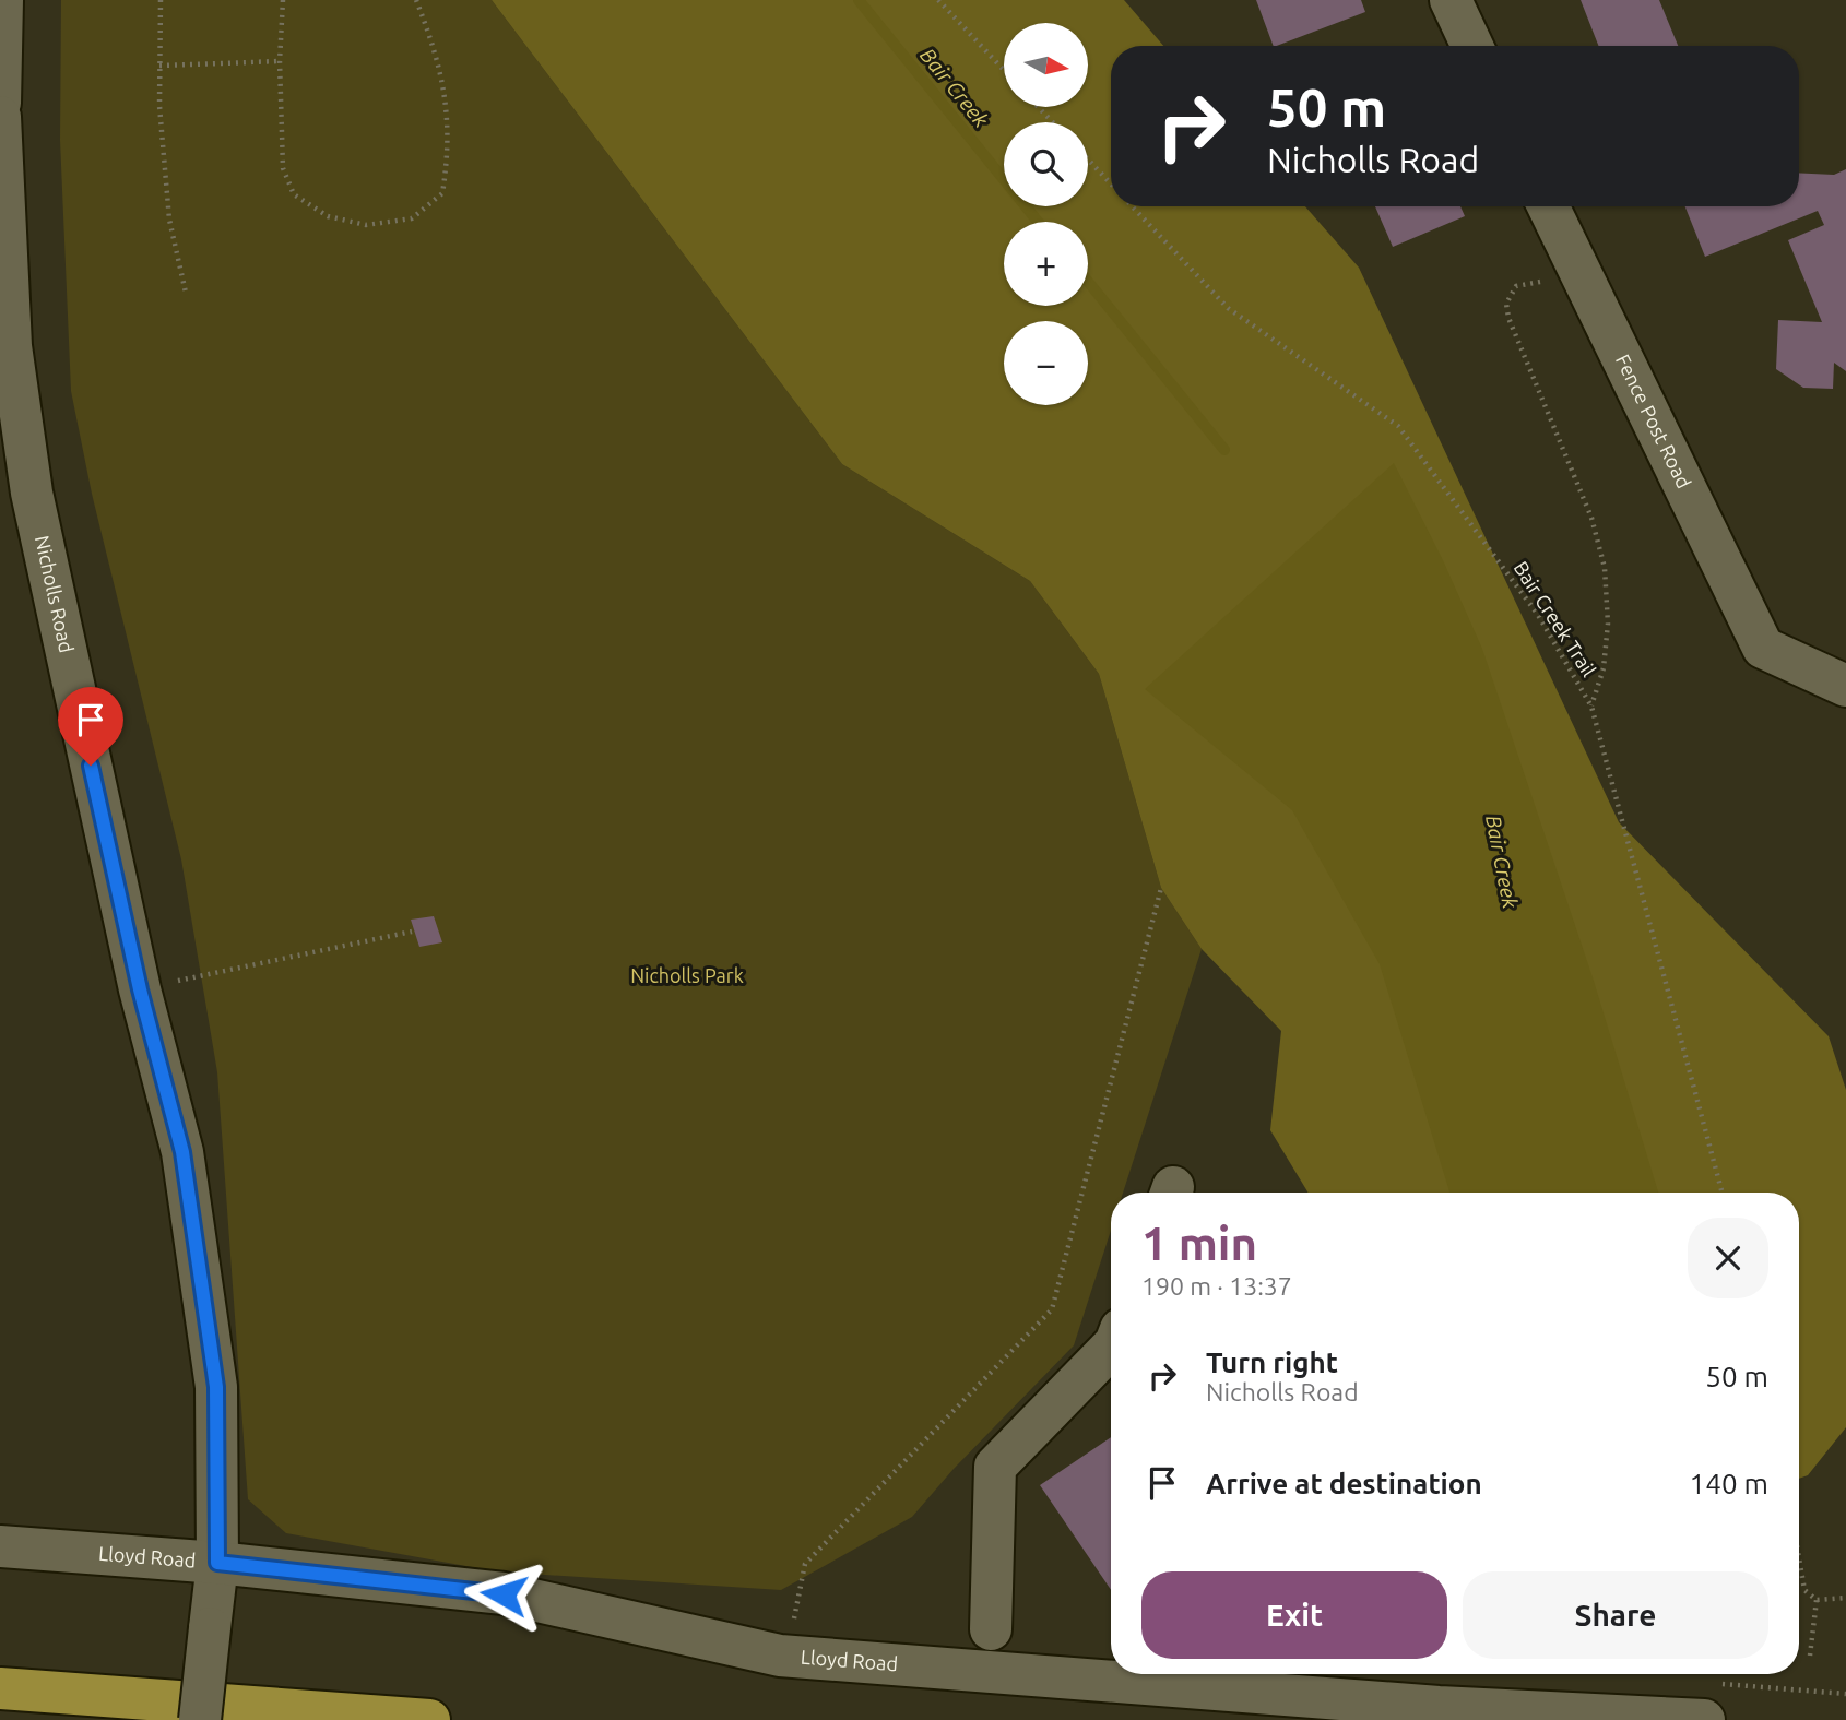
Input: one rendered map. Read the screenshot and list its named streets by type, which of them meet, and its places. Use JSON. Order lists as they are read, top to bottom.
{
  "streets": {
    "street": ["Fence Post Road", "Nicholls Road", "Lloyd Road"],
    "path": ["Bair Creek Trail"]
  },
  "crossings": [
    ["Nicholls Road", "Lloyd Road"]
  ],
  "water": ["Bair Creek"],
  "parks": ["Nicholls Park"],
  "north": "right",
  "page": {
    "map_buttons": ["+", "−"],
    "turn": ["50 m", "Nicholls Road"],
    "heading": ["1 min", "190 m · 13:37"],
    "list": [
      {
        "name": "Turn right",
        "note": "Nicholls Road",
        "value": "50 m"
      },
      {
        "name": "Arrive at destination",
        "value": "140 m"
      }
    ],
    "buttons": ["Exit", "Share"]
  }
}
